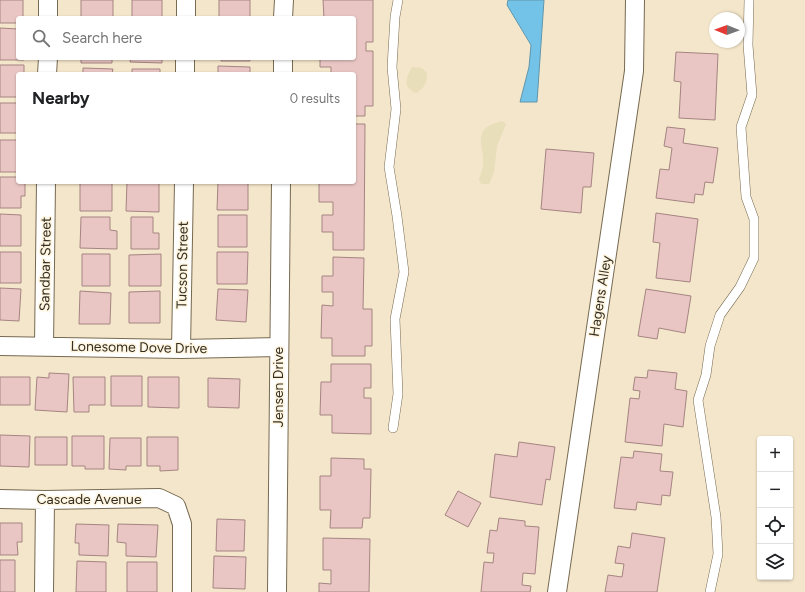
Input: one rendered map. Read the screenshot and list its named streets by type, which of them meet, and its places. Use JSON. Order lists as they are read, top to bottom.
{
  "streets": {
    "street": [
      "Sandbar Street",
      "Tucson Street",
      "Hagens Alley",
      "Lonesome Dove Drive",
      "Jensen Drive",
      "Cascade Avenue"
    ]
  },
  "crossings": [
    ["Sandbar Street", "Lonesome Dove Drive"],
    ["Tucson Street", "Lonesome Dove Drive"],
    ["Lonesome Dove Drive", "Jensen Drive"]
  ],
  "north": "left",
  "page": {
    "search": "Search here",
    "heading": ["Nearby", "0 results"],
    "map_buttons": ["+", "−"]
  }
}
